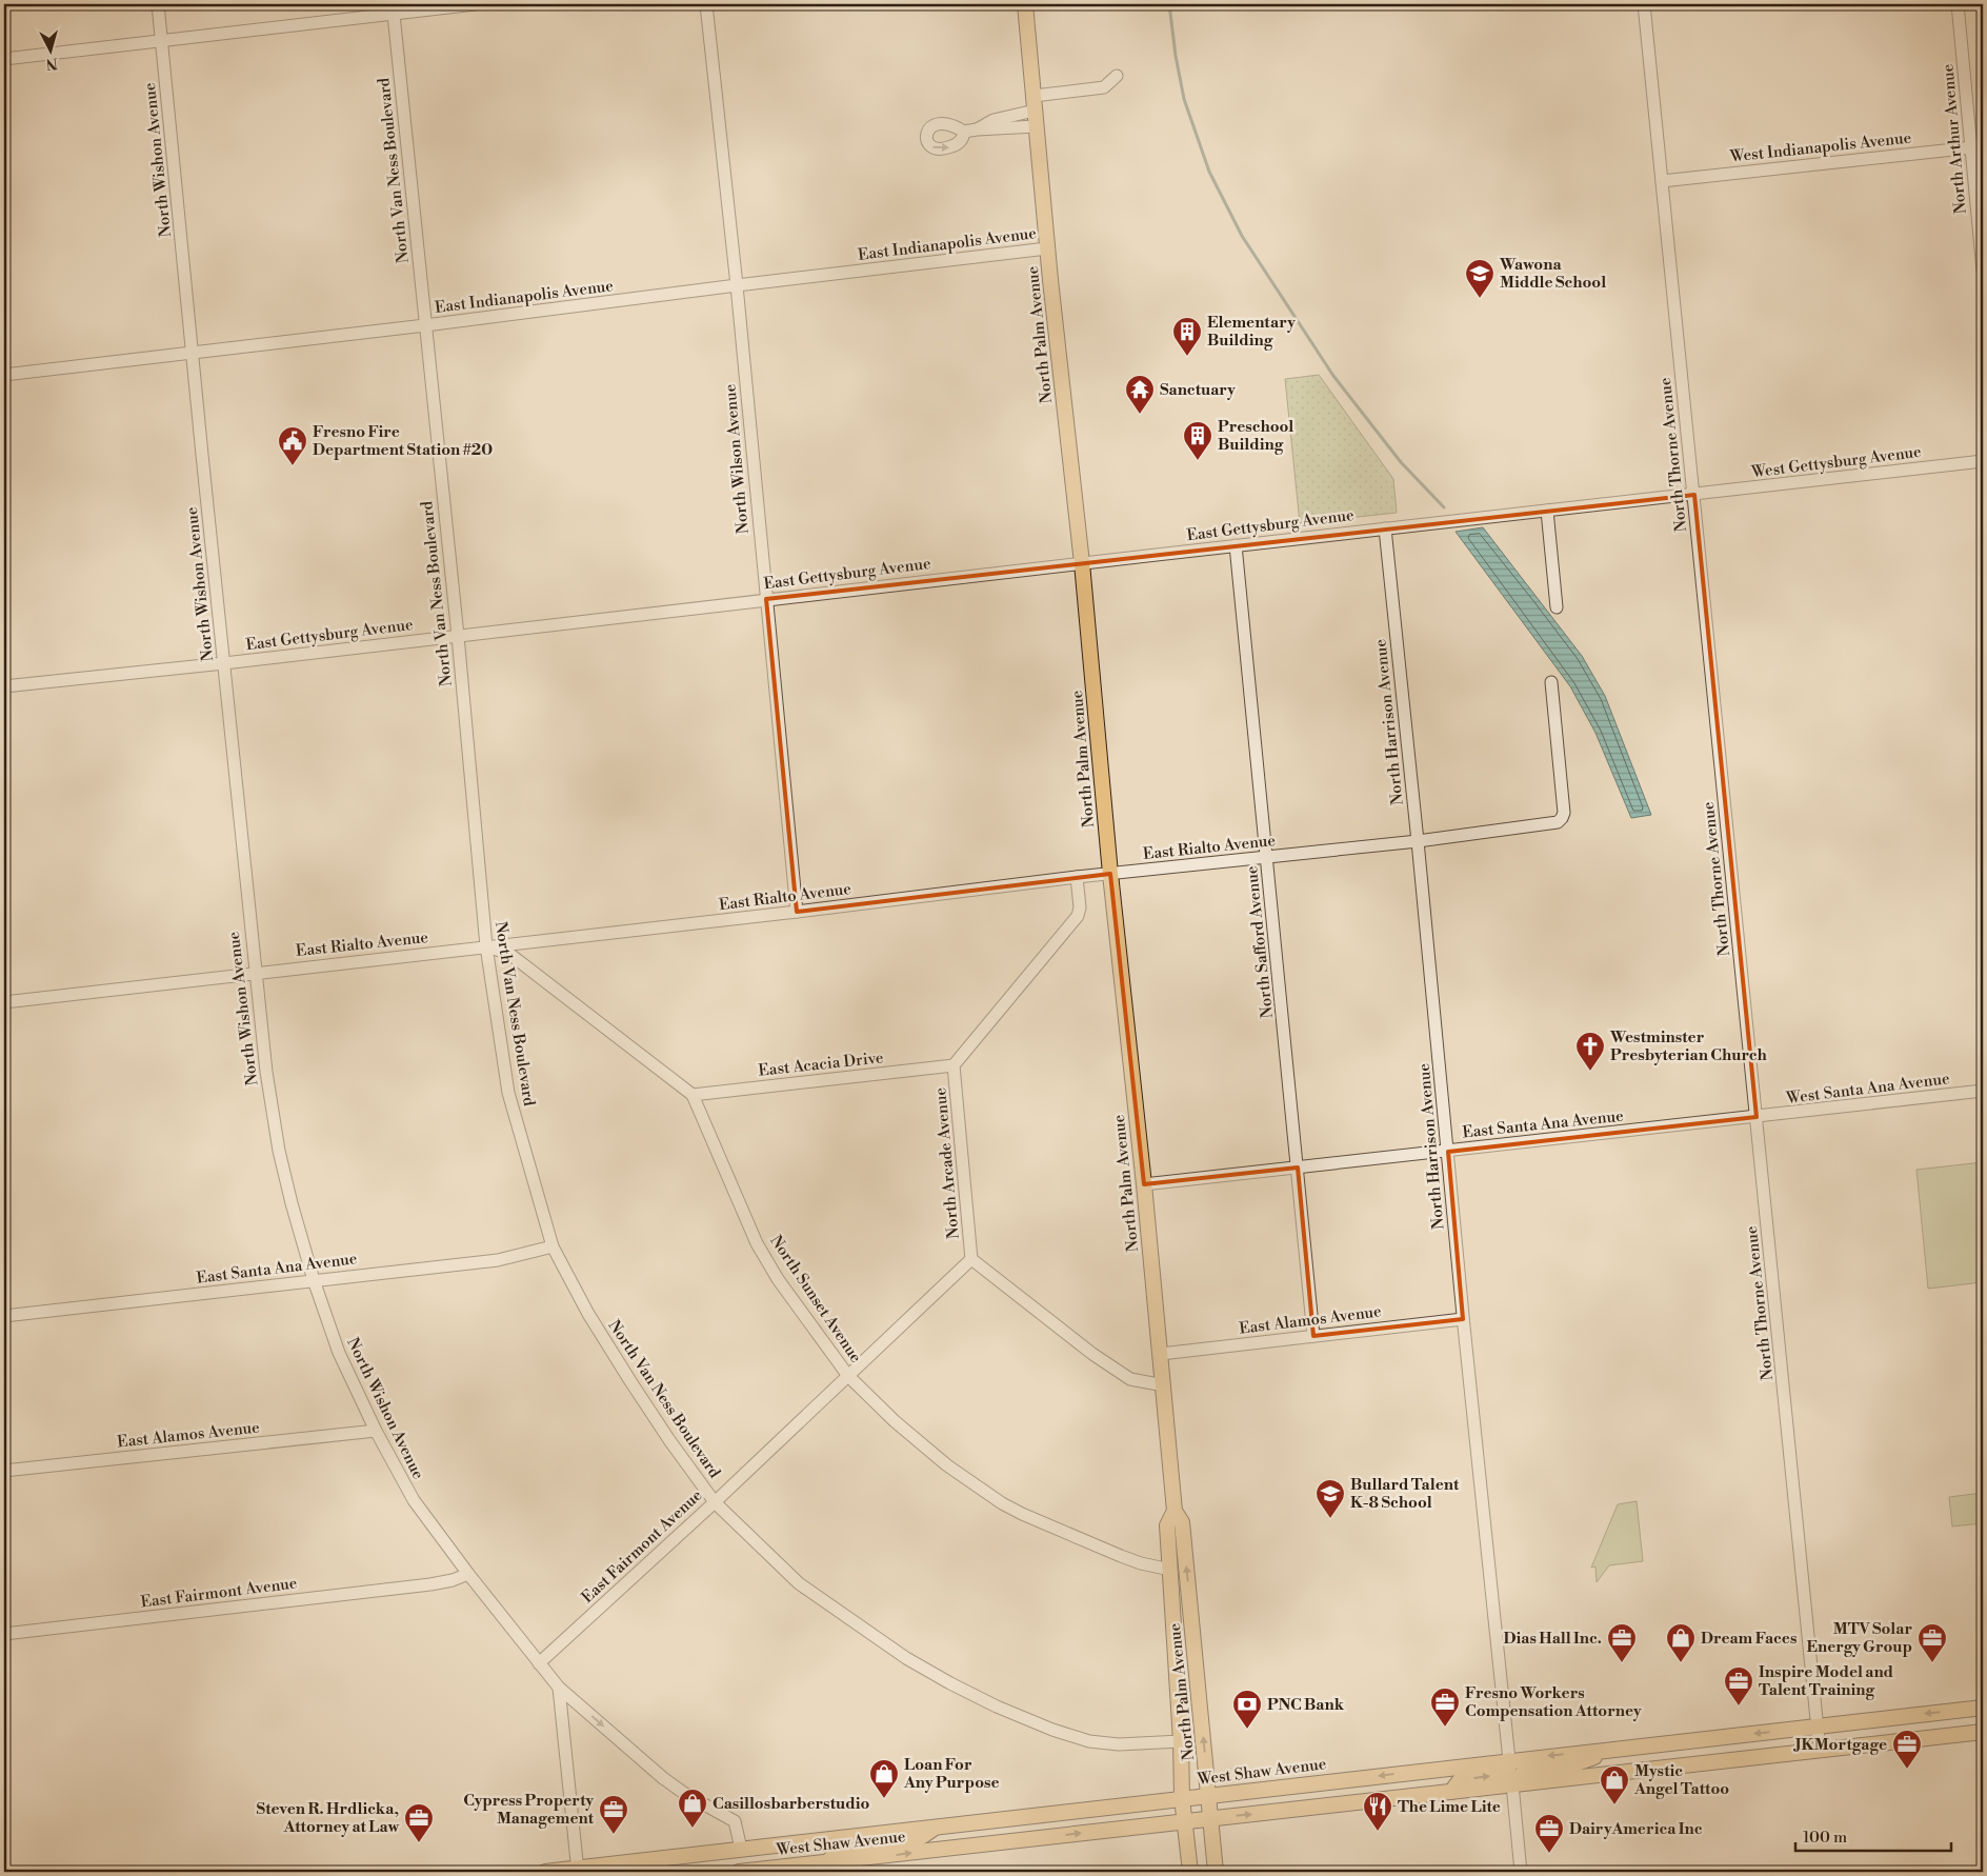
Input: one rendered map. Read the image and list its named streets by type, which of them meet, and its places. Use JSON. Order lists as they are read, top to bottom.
{
  "streets": {
    "main road": ["North Palm Avenue", "West Shaw Avenue"],
    "street": [
      "North Arthur Avenue",
      "West Indianapolis Avenue",
      "North Wishon Avenue",
      "North Van Ness Boulevard",
      "East Indianapolis Avenue",
      "North Thorne Avenue",
      "North Wilson Avenue",
      "West Gettysburg Avenue",
      "East Gettysburg Avenue",
      "North Harrison Avenue",
      "East Rialto Avenue",
      "North Safford Avenue",
      "East Acacia Drive",
      "West Santa Ana Avenue",
      "East Santa Ana Avenue",
      "North Arcade Avenue",
      "North Sunset Avenue",
      "East Alamos Avenue",
      "East Fairmont Avenue"
    ]
  },
  "crossings": [
    ["North Arthur Avenue", "West Indianapolis Avenue"],
    ["West Indianapolis Avenue", "North Thorne Avenue"],
    ["North Wishon Avenue", "East Indianapolis Avenue"],
    ["North Wishon Avenue", "East Gettysburg Avenue"],
    ["North Wishon Avenue", "East Rialto Avenue"],
    ["North Wishon Avenue", "East Santa Ana Avenue"],
    ["North Wishon Avenue", "East Alamos Avenue"],
    ["North Wishon Avenue", "East Fairmont Avenue"],
    ["North Wishon Avenue", "West Shaw Avenue"],
    ["North Van Ness Boulevard", "East Indianapolis Avenue"],
    ["North Van Ness Boulevard", "North Palm Avenue"],
    ["North Van Ness Boulevard", "East Gettysburg Avenue"],
    ["North Van Ness Boulevard", "East Rialto Avenue"],
    ["North Van Ness Boulevard", "East Santa Ana Avenue"],
    ["North Van Ness Boulevard", "North Sunset Avenue"],
    ["North Van Ness Boulevard", "East Fairmont Avenue"],
    ["East Indianapolis Avenue", "North Palm Avenue"],
    ["East Indianapolis Avenue", "North Wilson Avenue"],
    ["North Palm Avenue", "East Gettysburg Avenue"],
    ["North Palm Avenue", "East Rialto Avenue"],
    ["North Palm Avenue", "East Santa Ana Avenue"],
    ["North Palm Avenue", "North Arcade Avenue"],
    ["North Palm Avenue", "North Sunset Avenue"],
    ["North Palm Avenue", "East Alamos Avenue"],
    ["North Palm Avenue", "West Shaw Avenue"],
    ["North Thorne Avenue", "West Gettysburg Avenue"],
    ["North Thorne Avenue", "East Gettysburg Avenue"],
    ["North Thorne Avenue", "West Santa Ana Avenue"],
    ["North Thorne Avenue", "East Santa Ana Avenue"],
    ["North Thorne Avenue", "West Shaw Avenue"],
    ["North Wilson Avenue", "East Gettysburg Avenue"],
    ["North Wilson Avenue", "East Rialto Avenue"],
    ["West Gettysburg Avenue", "East Gettysburg Avenue"],
    ["East Gettysburg Avenue", "North Harrison Avenue"],
    ["East Gettysburg Avenue", "North Safford Avenue"],
    ["North Harrison Avenue", "East Rialto Avenue"],
    ["North Harrison Avenue", "East Santa Ana Avenue"],
    ["North Harrison Avenue", "East Alamos Avenue"],
    ["North Harrison Avenue", "West Shaw Avenue"],
    ["East Rialto Avenue", "North Safford Avenue"],
    ["East Rialto Avenue", "North Arcade Avenue"],
    ["East Rialto Avenue", "North Sunset Avenue"],
    ["North Safford Avenue", "East Santa Ana Avenue"],
    ["North Safford Avenue", "East Alamos Avenue"],
    ["East Acacia Drive", "North Arcade Avenue"],
    ["East Acacia Drive", "North Sunset Avenue"],
    ["West Santa Ana Avenue", "East Santa Ana Avenue"],
    ["North Arcade Avenue", "East Fairmont Avenue"],
    ["North Sunset Avenue", "East Fairmont Avenue"]
  ],
  "places": {
    "school or university": ["Wawona Middle School", "Bullard Talent K-8 School"],
    "building": ["Elementary Building", "Preschool Building"],
    "temple": ["Sanctuary"],
    "public building": ["Fresno Fire Department Station #20"],
    "church": ["Westminster Presbyterian Church"],
    "office": [
      "Dias Hall Inc.",
      "MTV Solar Energy Group",
      "Inspire Model and Talent Training",
      "Fresno Workers Compensation Attorney",
      "JKMortgage",
      "Cypress Property Management",
      "Steven R. Hrdlicka, Attorney at Law",
      "DairyAmerica Inc"
    ],
    "shop": [
      "Dream Faces",
      "Loan For Any Purpose",
      "Mystic Angel Tattoo",
      "Casillosbarberstudio"
    ],
    "bank": ["PNC Bank"],
    "restaurant": ["The Lime Lite"]
  },
  "scale_bar": "100 m",
  "north": "bottom"
}
